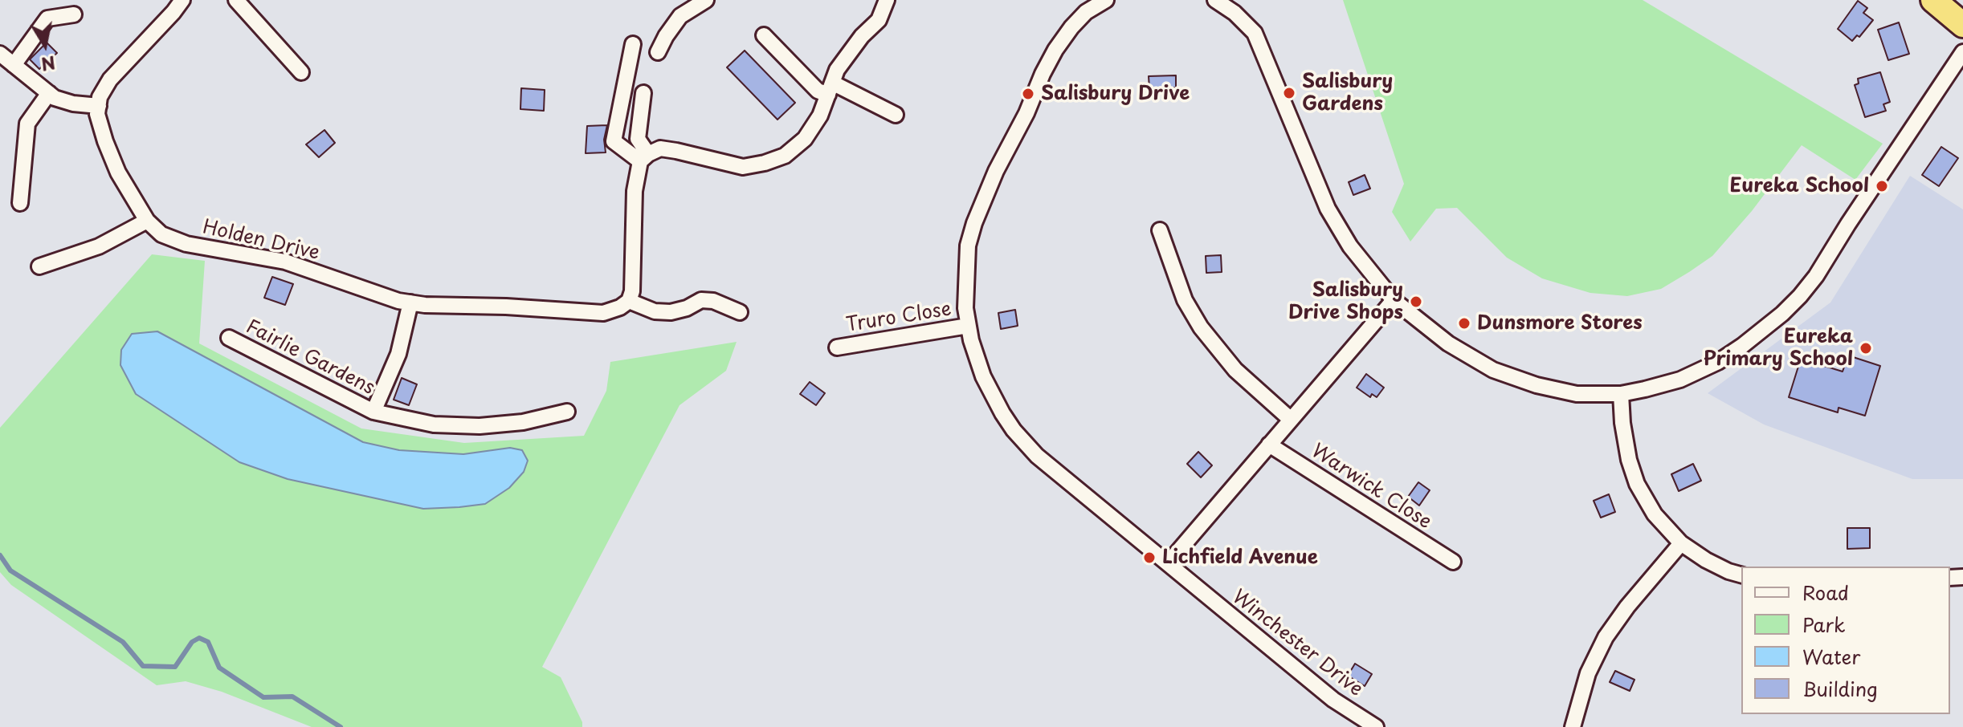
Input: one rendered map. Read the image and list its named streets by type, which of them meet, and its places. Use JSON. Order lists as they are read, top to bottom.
{
  "streets": {
    "street": [
      "Holden Drive",
      "Truro Close",
      "Fairlie Gardens",
      "Warwick Close",
      "Winchester Drive"
    ]
  },
  "crossings": [
    ["Holden Drive", "Fairlie Gardens"]
  ],
  "places": [
    "Salisbury Gardens",
    "Salisbury Drive",
    "Eureka School",
    "Salisbury Drive Shops",
    "Dunsmore Stores",
    "Eureka Primary School",
    "Lichfield Avenue"
  ],
  "legend": [
    "Road",
    "Park",
    "Water",
    "Building"
  ],
  "north": "bottom"
}
